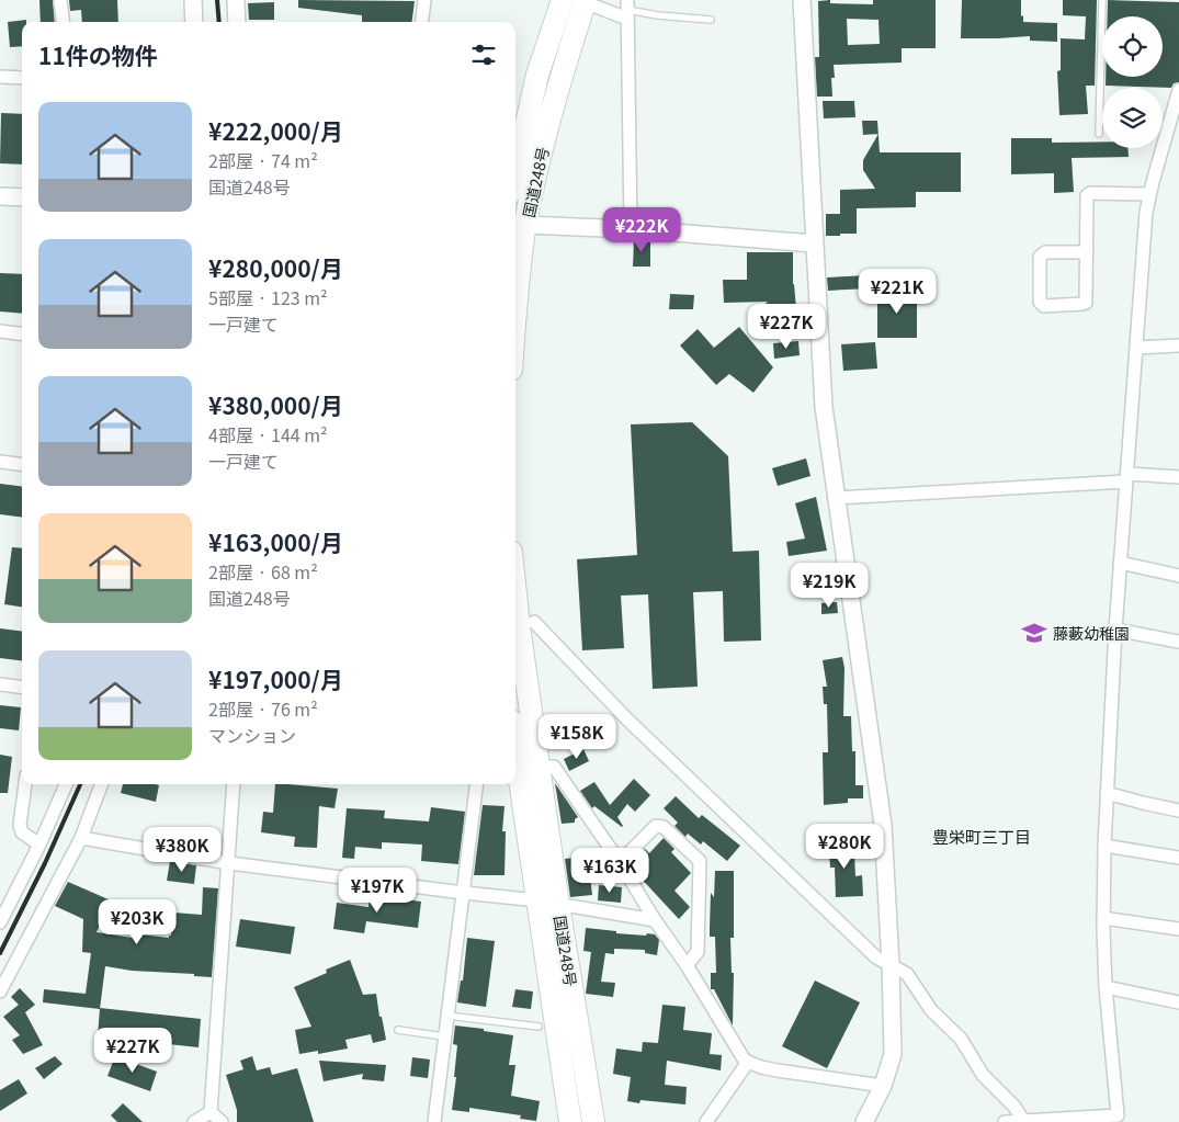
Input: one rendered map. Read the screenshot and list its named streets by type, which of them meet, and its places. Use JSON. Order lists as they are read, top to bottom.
{
  "streets": {
    "highway": ["国道248号"]
  },
  "districts": ["豊栄町三丁目"],
  "places": {
    "school or university": ["藤藪幼稚園"]
  },
  "page": {
    "heading": "11件の物件",
    "list": [
      {
        "name": "¥222,000/月",
        "note": "2部屋 · 74 m² · 国道248号"
      },
      {
        "name": "¥280,000/月",
        "note": "5部屋 · 123 m² · 一戸建て"
      },
      {
        "name": "¥380,000/月",
        "note": "4部屋 · 144 m² · 一戸建て"
      },
      {
        "name": "¥163,000/月",
        "note": "2部屋 · 68 m² · 国道248号"
      },
      {
        "name": "¥197,000/月",
        "note": "2部屋 · 76 m² · マンション"
      }
    ],
    "price": [
      "¥222K",
      "¥221K",
      "¥227K",
      "¥219K",
      "¥158K",
      "¥280K",
      "¥380K",
      "¥163K",
      "¥197K",
      "¥203K",
      "¥227K"
    ]
  }
}
